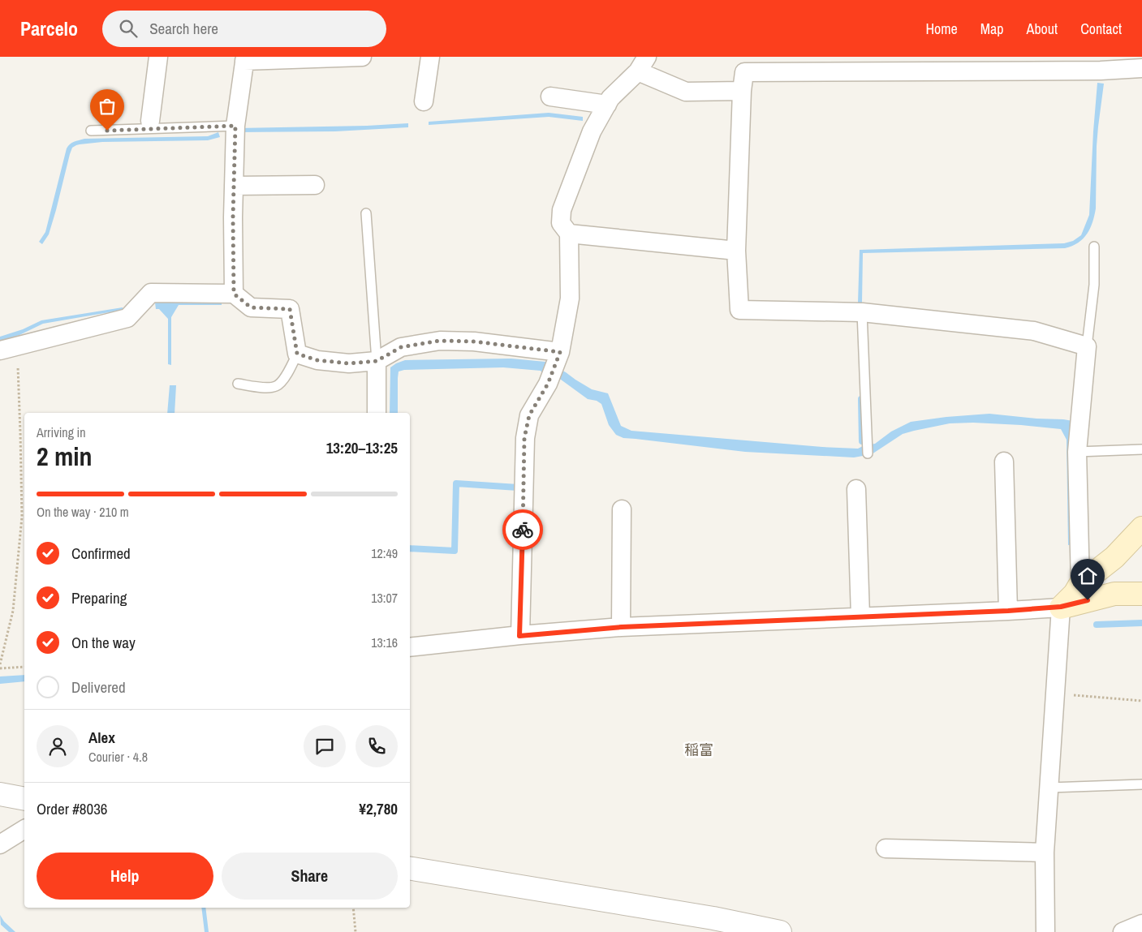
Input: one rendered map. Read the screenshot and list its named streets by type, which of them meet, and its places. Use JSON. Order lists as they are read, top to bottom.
{
  "districts": ["稲富"],
  "page": {
    "header": "Parcelo",
    "search": "Search here",
    "nav": [
      "Home",
      "Map",
      "About",
      "Contact"
    ],
    "heading": ["2 min", "Arriving in", "13:20–13:25"],
    "panel": [
      "Alex",
      "Courier · 4.8",
      "Order #8036",
      "¥2,780"
    ],
    "bar": "On the way · 210 m",
    "list": [
      ["Confirmed", "12:49"],
      ["Preparing", "13:07"],
      ["On the way", "13:16"],
      "Delivered"
    ],
    "buttons": ["Help", "Share"]
  }
}
